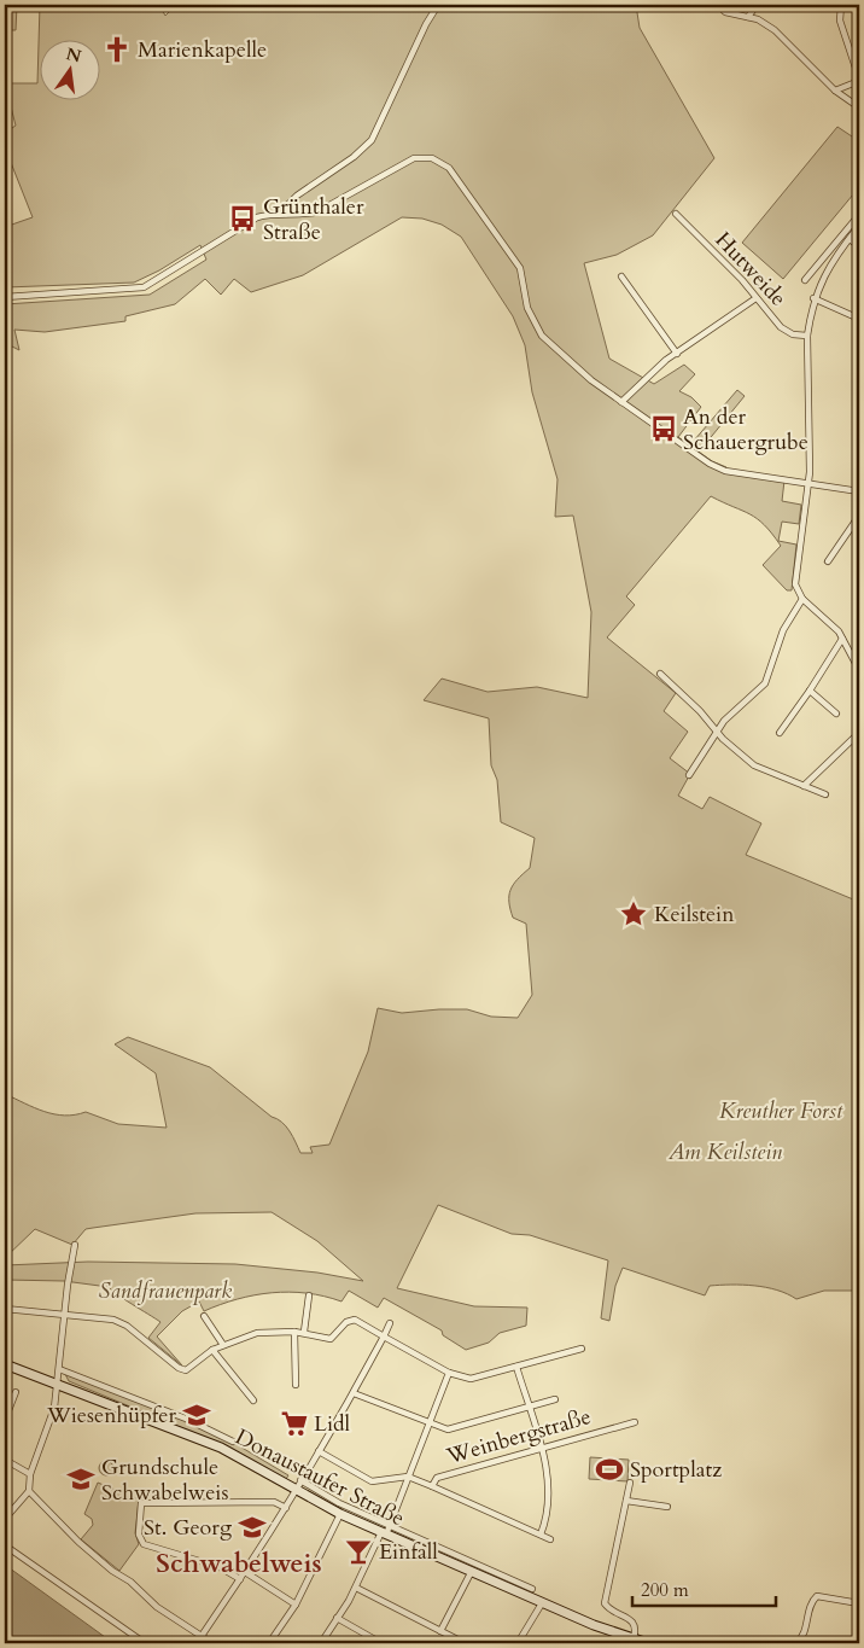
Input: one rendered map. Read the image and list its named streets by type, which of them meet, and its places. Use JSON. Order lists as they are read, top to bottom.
{
  "streets": {
    "main road": ["Donaustaufer Straße"],
    "street": ["Hutweide", "Weinbergstraße"]
  },
  "districts": ["Schwabelweis"],
  "parks": ["Kreuther Forst", "Am Keilstein", "Sandfrauenpark"],
  "places": {
    "church": ["Marienkapelle"],
    "bus stop": ["Grünthaler Straße", "An der Schauergrube"],
    "place": ["Keilstein"],
    "school or university": ["Wiesenhüpfer", "Grundschule Schwabelweis", "St. Georg"],
    "supermarket": ["Lidl"],
    "sports": ["Sportplatz"],
    "bar": ["Einfall"]
  },
  "scale_bar": "200 m",
  "north": "top"
}
